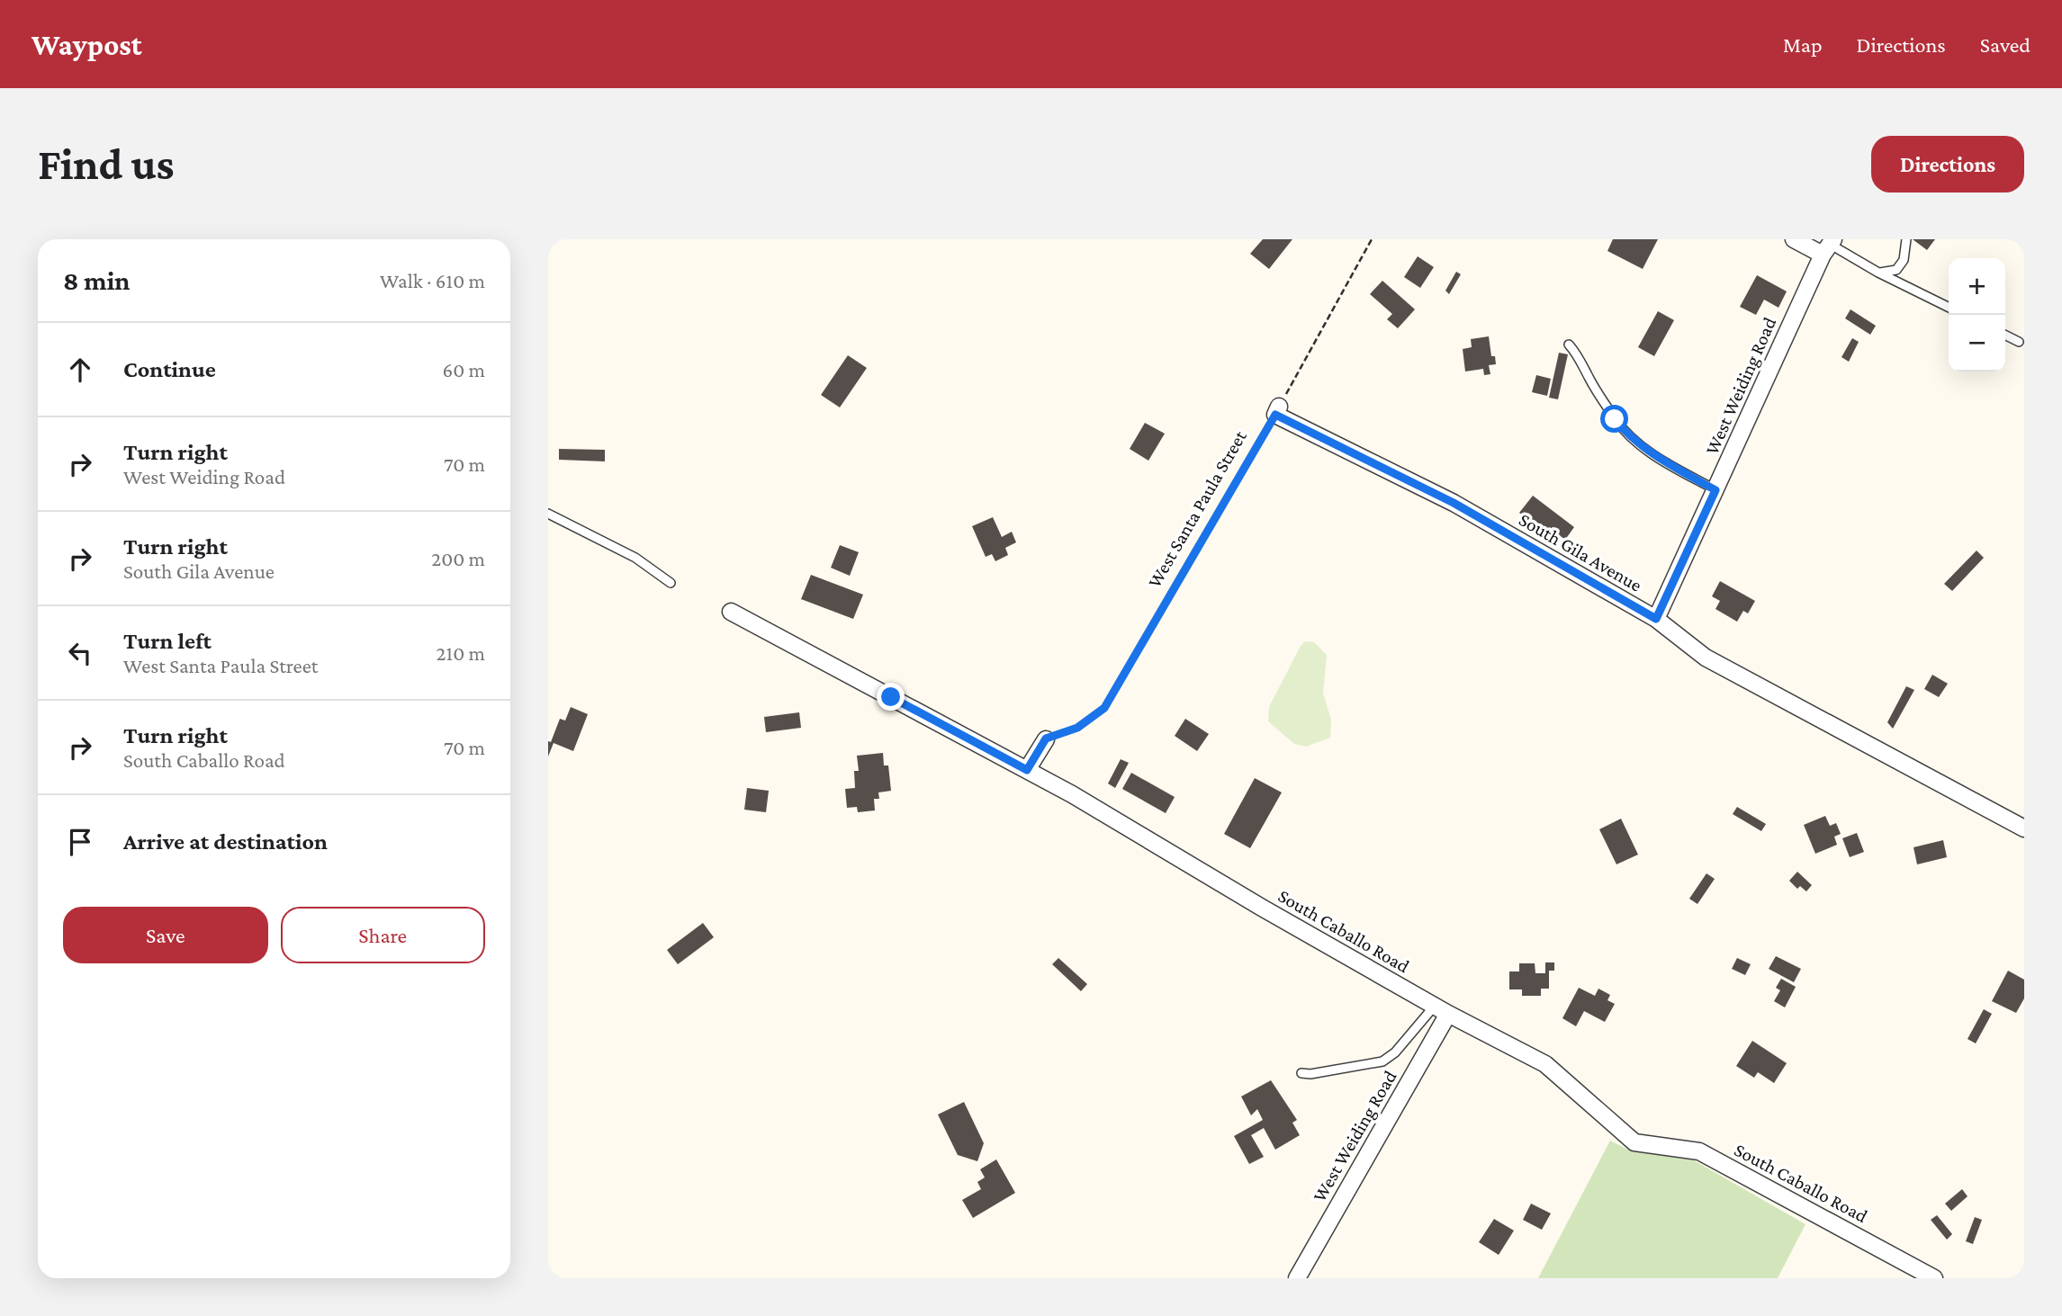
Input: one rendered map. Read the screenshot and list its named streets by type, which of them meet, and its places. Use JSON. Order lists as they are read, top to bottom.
{
  "streets": {
    "street": ["West Weiding Road", "South Gila Avenue", "South Caballo Road"],
    "path": ["West Santa Paula Street"]
  },
  "crossings": [
    ["West Weiding Road", "South Gila Avenue"],
    ["West Weiding Road", "South Caballo Road"],
    ["West Santa Paula Street", "South Gila Avenue"]
  ],
  "page": {
    "header": "Waypost",
    "nav": ["Map", "Directions", "Saved"],
    "buttons": [
      "Directions",
      ["Save", "Share"]
    ],
    "title": "Find us",
    "heading": ["8 min", "Walk · 610 m"],
    "map_buttons": ["+", "−"],
    "list": [
      ["Continue", "60 m"],
      ["Turn right", "West Weiding Road", "70 m"],
      ["Turn right", "South Gila Avenue", "200 m"],
      ["Turn left", "West Santa Paula Street", "210 m"],
      ["Turn right", "South Caballo Road", "70 m"],
      "Arrive at destination"
    ]
  }
}
